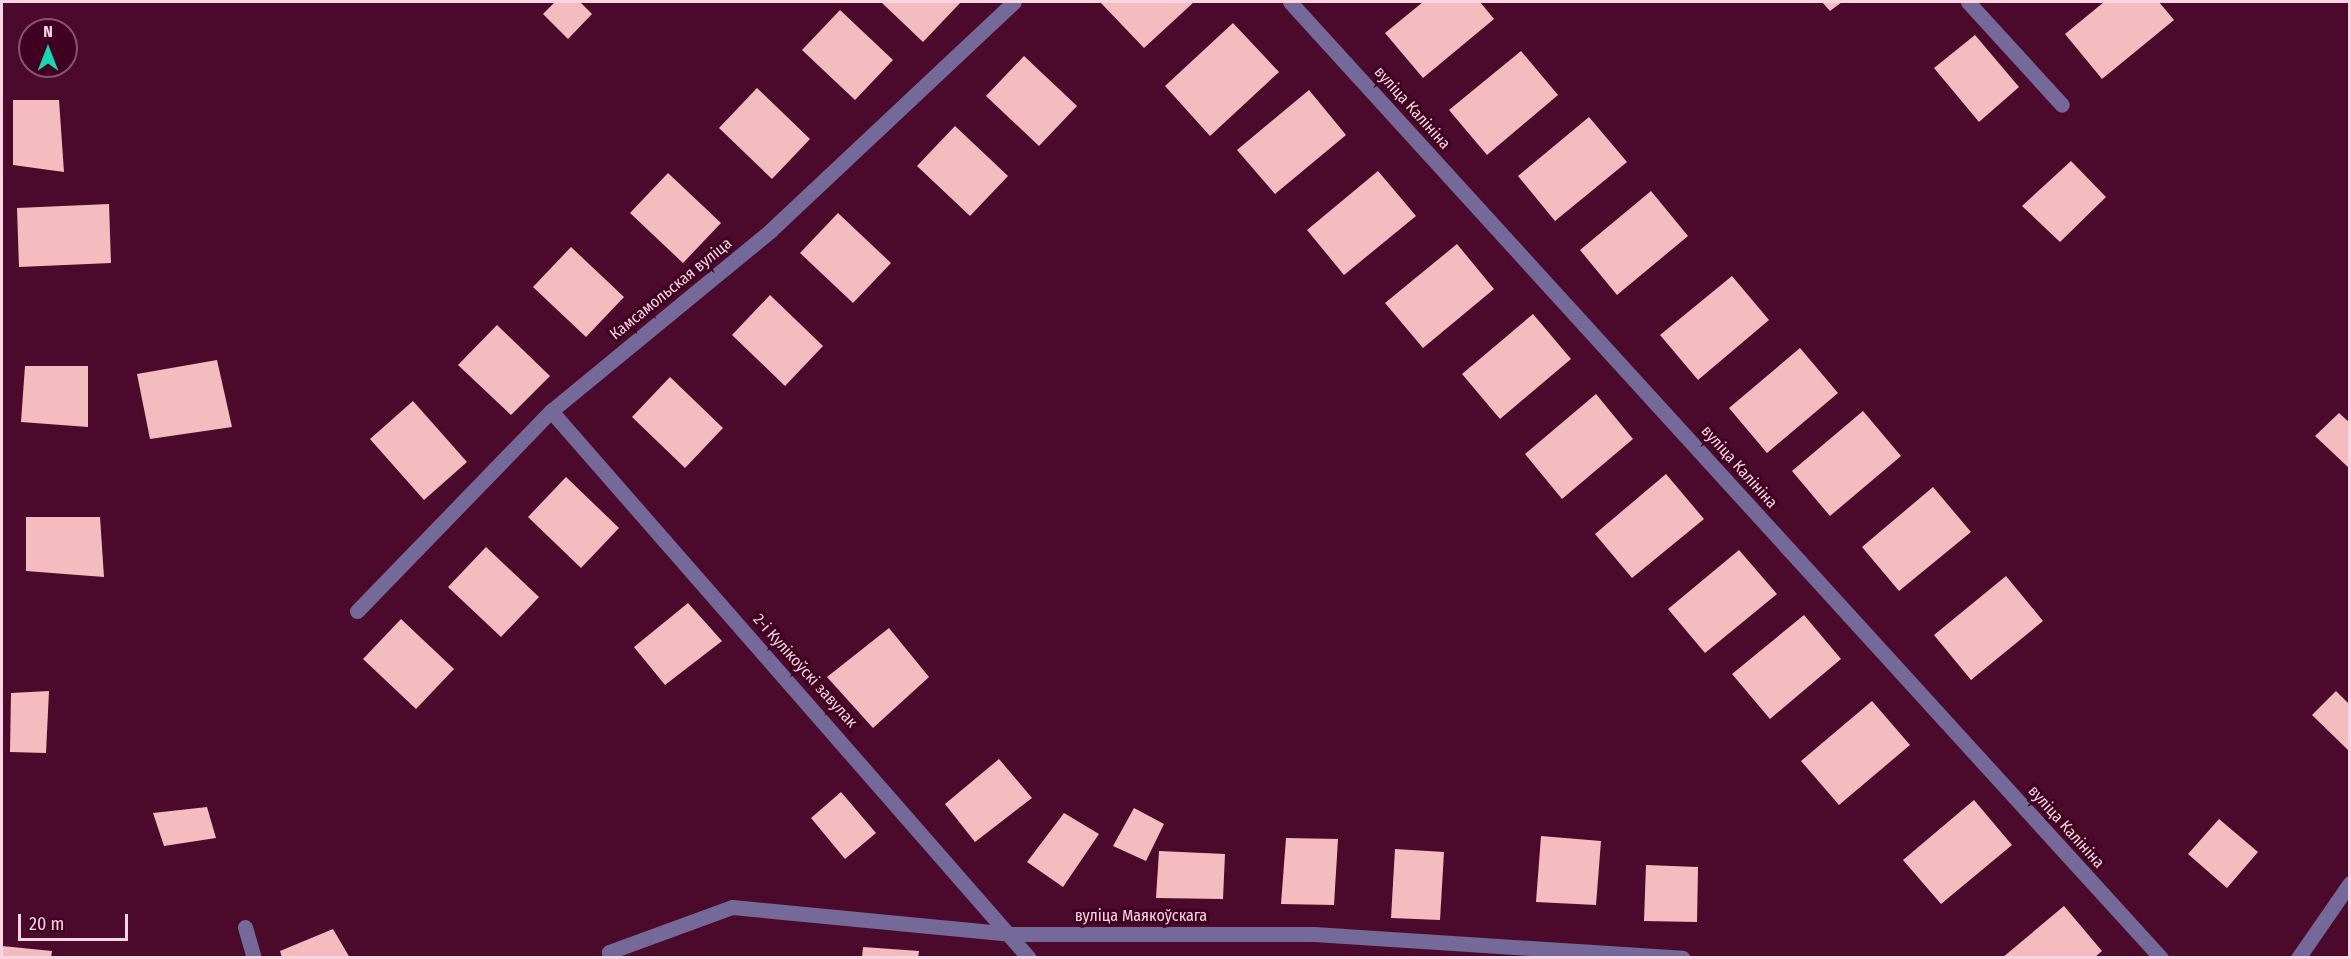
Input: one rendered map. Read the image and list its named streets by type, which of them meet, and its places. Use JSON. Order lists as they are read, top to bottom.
{
  "streets": {
    "street": [
      "вуліца Калініна",
      "Камсамольская вуліца",
      "2-і Кулікоўскі завулак",
      "вуліца Маякоўскага"
    ]
  },
  "crossings": [
    ["Камсамольская вуліца", "2-і Кулікоўскі завулак"],
    ["2-і Кулікоўскі завулак", "вуліца Маякоўскага"]
  ],
  "scale_bar": "20 m",
  "north": "top"
}
